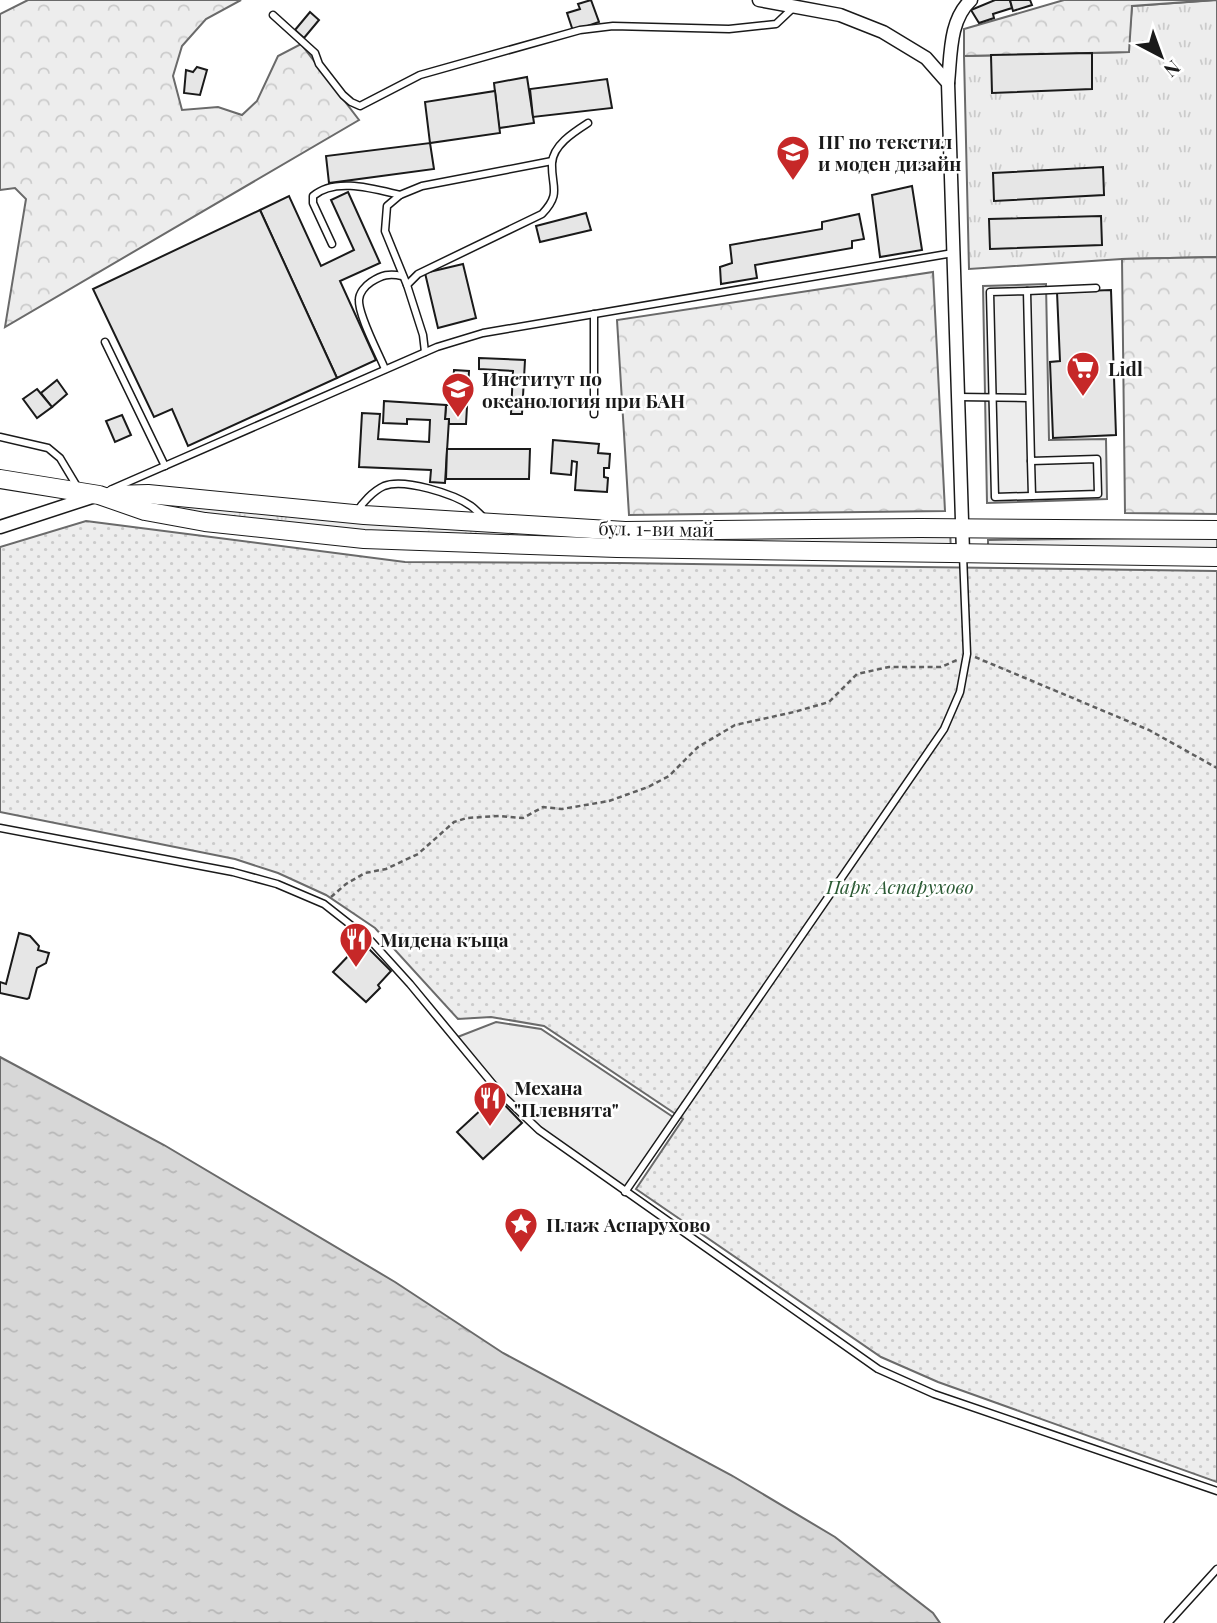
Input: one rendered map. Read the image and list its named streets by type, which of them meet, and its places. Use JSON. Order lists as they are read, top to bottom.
{
  "streets": {
    "main road": ["бул. 1-ви май"]
  },
  "parks": ["Парк Аспарухово"],
  "places": {
    "school or university": ["ПГ по текстил и моден дизайн", "Институт по океанология при БАН"],
    "supermarket": ["Lidl"],
    "restaurant": ["Мидена къща", "Механа \"Плевнята\""],
    "place": ["Плаж Аспарухово"]
  },
  "north": "bottom right"
}
